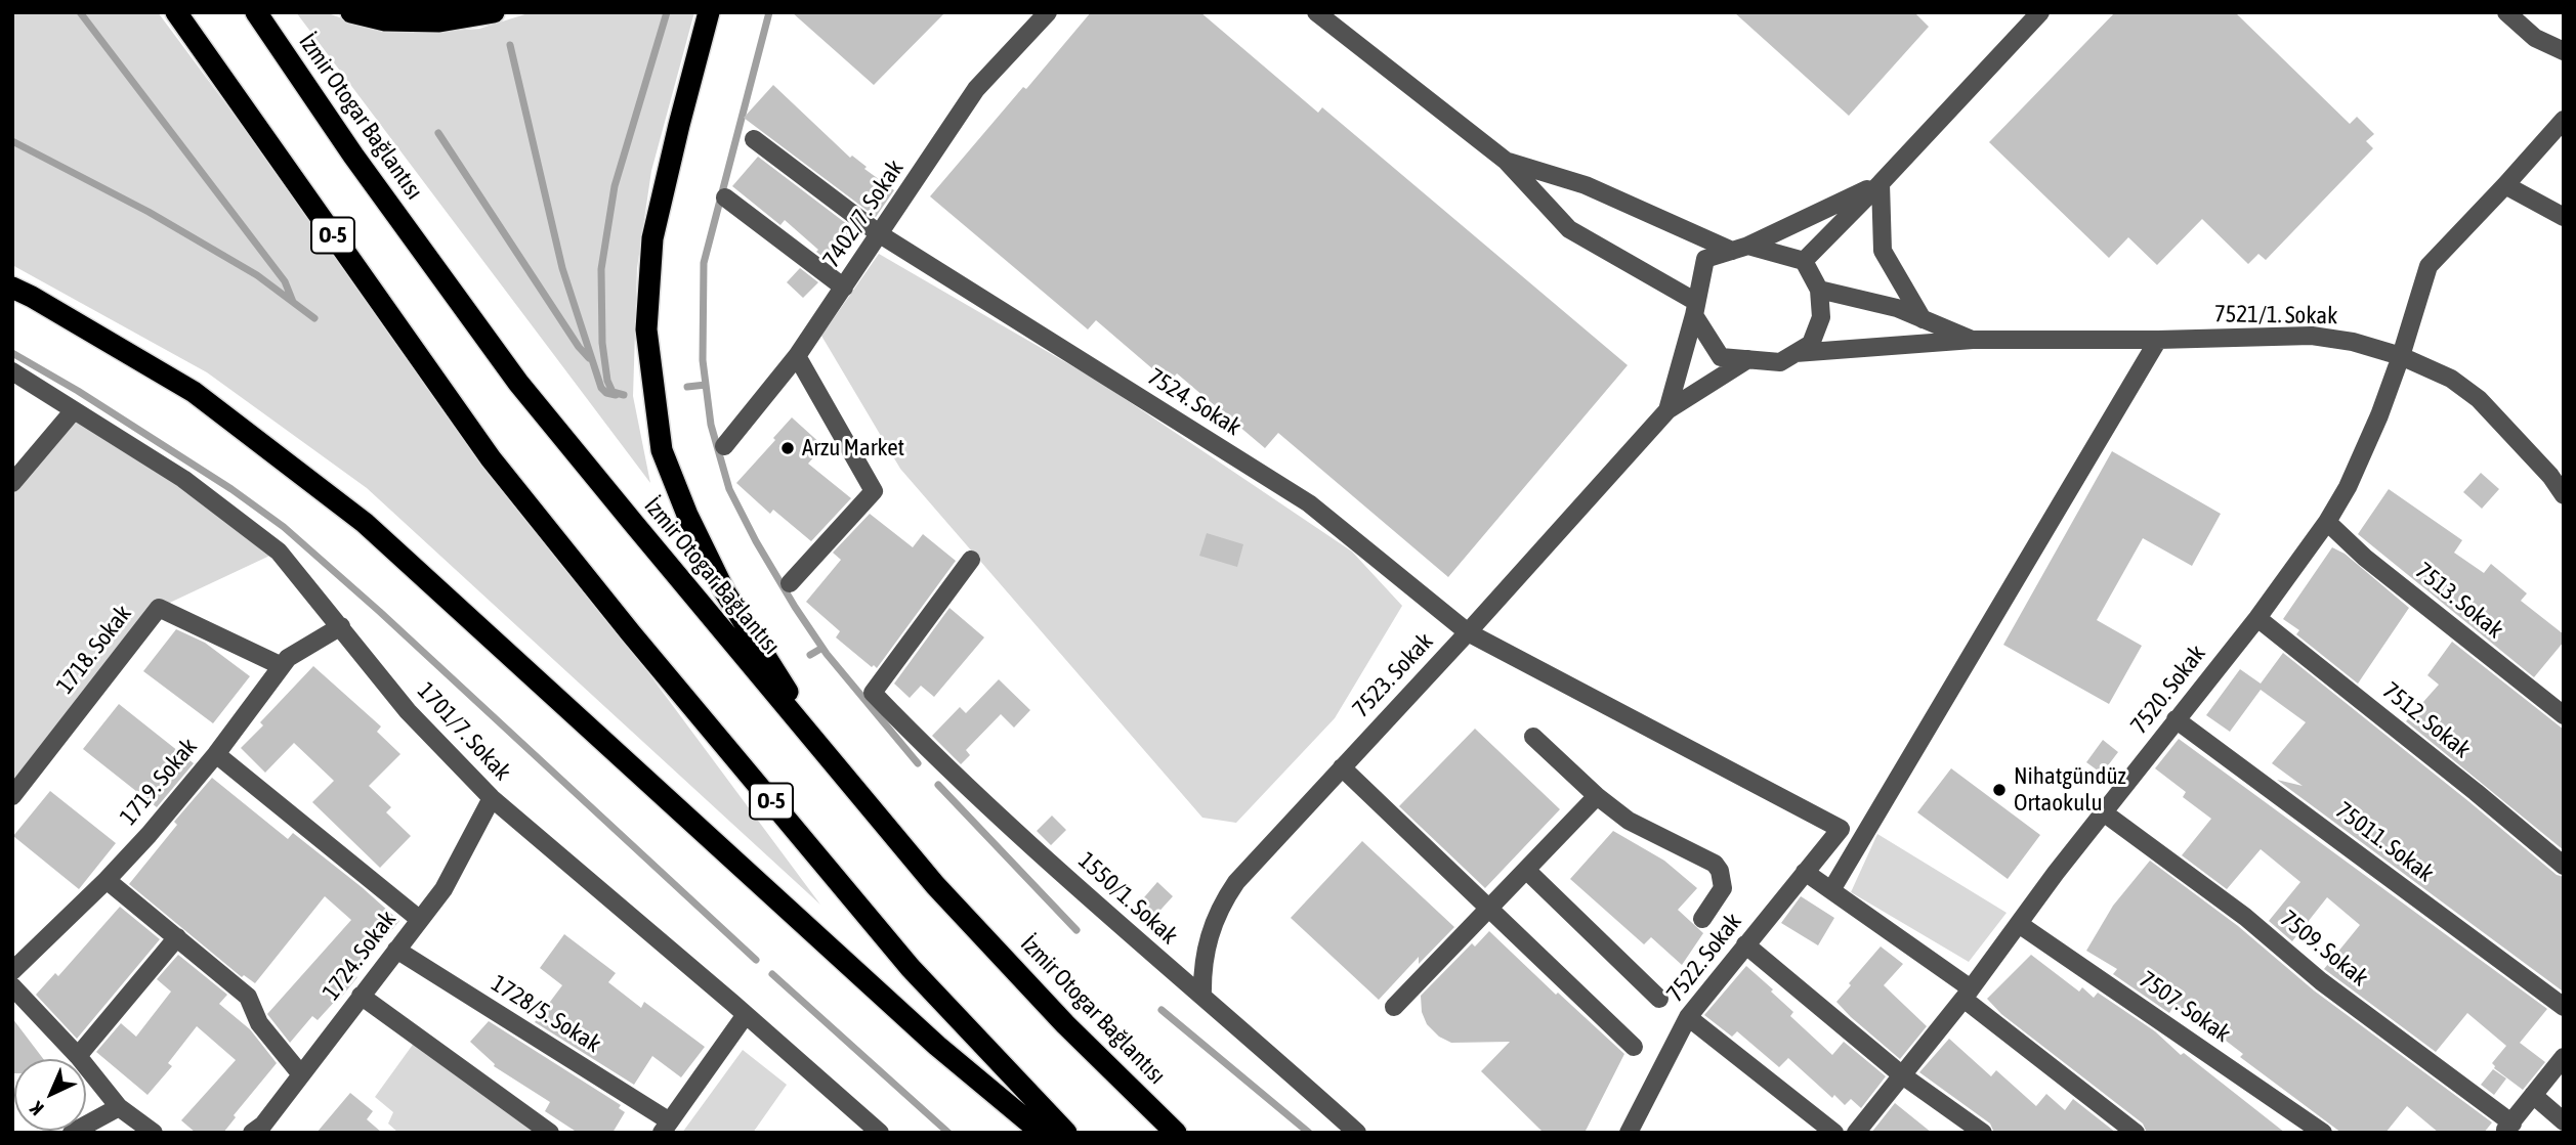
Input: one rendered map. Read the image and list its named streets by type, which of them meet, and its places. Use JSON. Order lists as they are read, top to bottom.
{
  "streets": {
    "highway": ["İzmir Otogar Bağlantısı", "O-5"],
    "street": [
      "7402/7. Sokak",
      "7521/1. Sokak",
      "7524. Sokak",
      "7513. Sokak",
      "1718. Sokak",
      "7523. Sokak",
      "7520. Sokak",
      "7512. Sokak",
      "1701/7. Sokak",
      "1719. Sokak",
      "75011. Sokak",
      "1550/1. Sokak",
      "7509. Sokak",
      "1724. Sokak",
      "7522. Sokak",
      "7507. Sokak",
      "1728/5. Sokak"
    ]
  },
  "crossings": [
    ["7402/7. Sokak", "7524. Sokak"],
    ["7521/1. Sokak", "7520. Sokak"],
    ["7524. Sokak", "7523. Sokak"],
    ["7524. Sokak", "7522. Sokak"],
    ["7513. Sokak", "7520. Sokak"],
    ["1718. Sokak", "1719. Sokak"],
    ["7523. Sokak", "1550/1. Sokak"],
    ["7520. Sokak", "7512. Sokak"],
    ["7520. Sokak", "75011. Sokak"],
    ["7520. Sokak", "7509. Sokak"],
    ["7520. Sokak", "7507. Sokak"],
    ["1701/7. Sokak", "1719. Sokak"],
    ["1701/7. Sokak", "1724. Sokak"],
    ["1724. Sokak", "1728/5. Sokak"]
  ],
  "places": ["Arzu Market", "Nihatgündüz Ortaokulu"],
  "north": "bottom left"
}
